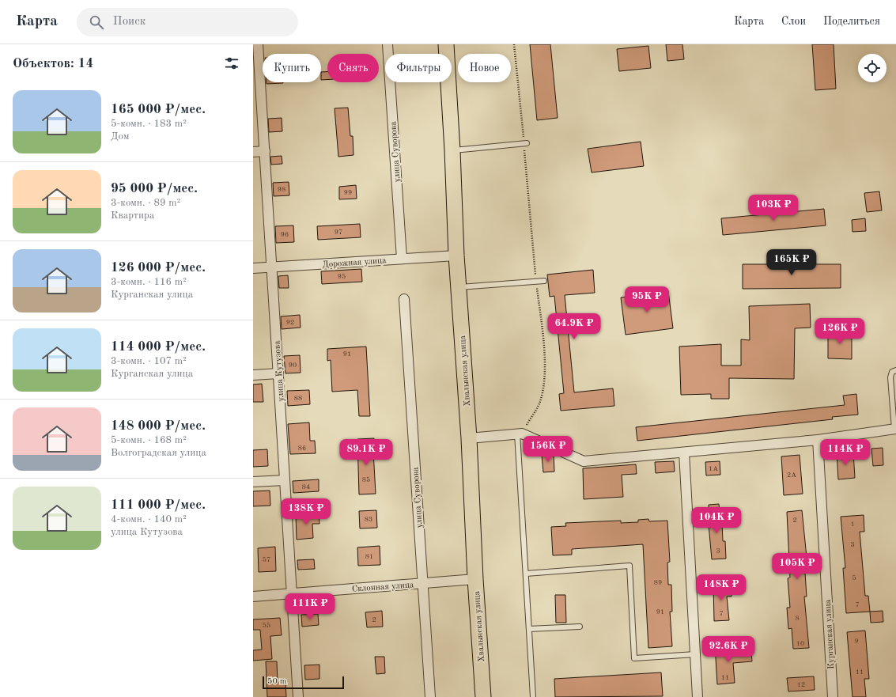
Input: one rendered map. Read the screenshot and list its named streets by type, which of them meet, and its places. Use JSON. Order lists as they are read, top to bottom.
{
  "streets": {
    "main road": ["Хвалынская улица"],
    "street": [
      "улица Суворова",
      "Дорожная улица",
      "улица Кутузова",
      "Склонная улица",
      "Курганская улица"
    ]
  },
  "crossings": [
    ["улица Суворова", "Дорожная улица"],
    ["улица Суворова", "Склонная улица"],
    ["Дорожная улица", "улица Кутузова"],
    ["Дорожная улица", "Хвалынская улица"],
    ["улица Кутузова", "Склонная улица"],
    ["Хвалынская улица", "Склонная улица"]
  ],
  "house_numbers": [
    "98",
    "99",
    "97",
    "96",
    "95",
    "92",
    "91",
    "90",
    "88",
    "86",
    "1А",
    "2А",
    "85",
    "84",
    "83",
    "2",
    "1",
    "3",
    "3",
    "81",
    "57",
    "5",
    "89",
    "7",
    "91",
    "7",
    "8",
    "2",
    "55",
    "9",
    "10",
    "11",
    "11",
    "12"
  ],
  "scale_bar": "50 m",
  "page": {
    "header": "Карта",
    "search": "Поиск",
    "nav": ["Карта", "Слои", "Поделиться"],
    "heading": "Объектов: 14",
    "chip": [
      "Купить",
      "Снять",
      "Фильтры",
      "Новое"
    ],
    "list": [
      {
        "name": "165 000 ₽/мес.",
        "note": "5-комн. · 183 m² · Дом"
      },
      {
        "name": "95 000 ₽/мес.",
        "note": "3-комн. · 89 m² · Квартира"
      },
      {
        "name": "126 000 ₽/мес.",
        "note": "3-комн. · 116 m² · Курганская улица"
      },
      {
        "name": "114 000 ₽/мес.",
        "note": "3-комн. · 107 m² · Курганская улица"
      },
      {
        "name": "148 000 ₽/мес.",
        "note": "5-комн. · 168 m² · Волгоградская улица"
      },
      {
        "name": "111 000 ₽/мес.",
        "note": "4-комн. · 140 m² · улица Кутузова"
      }
    ],
    "price": [
      "103K ₽",
      "165K ₽",
      "95K ₽",
      "64.9K ₽",
      "126K ₽",
      "156K ₽",
      "89.1K ₽",
      "114K ₽",
      "138K ₽",
      "104K ₽",
      "105K ₽",
      "148K ₽",
      "111K ₽",
      "92.6K ₽"
    ],
    "scale": "50 m"
  }
}
